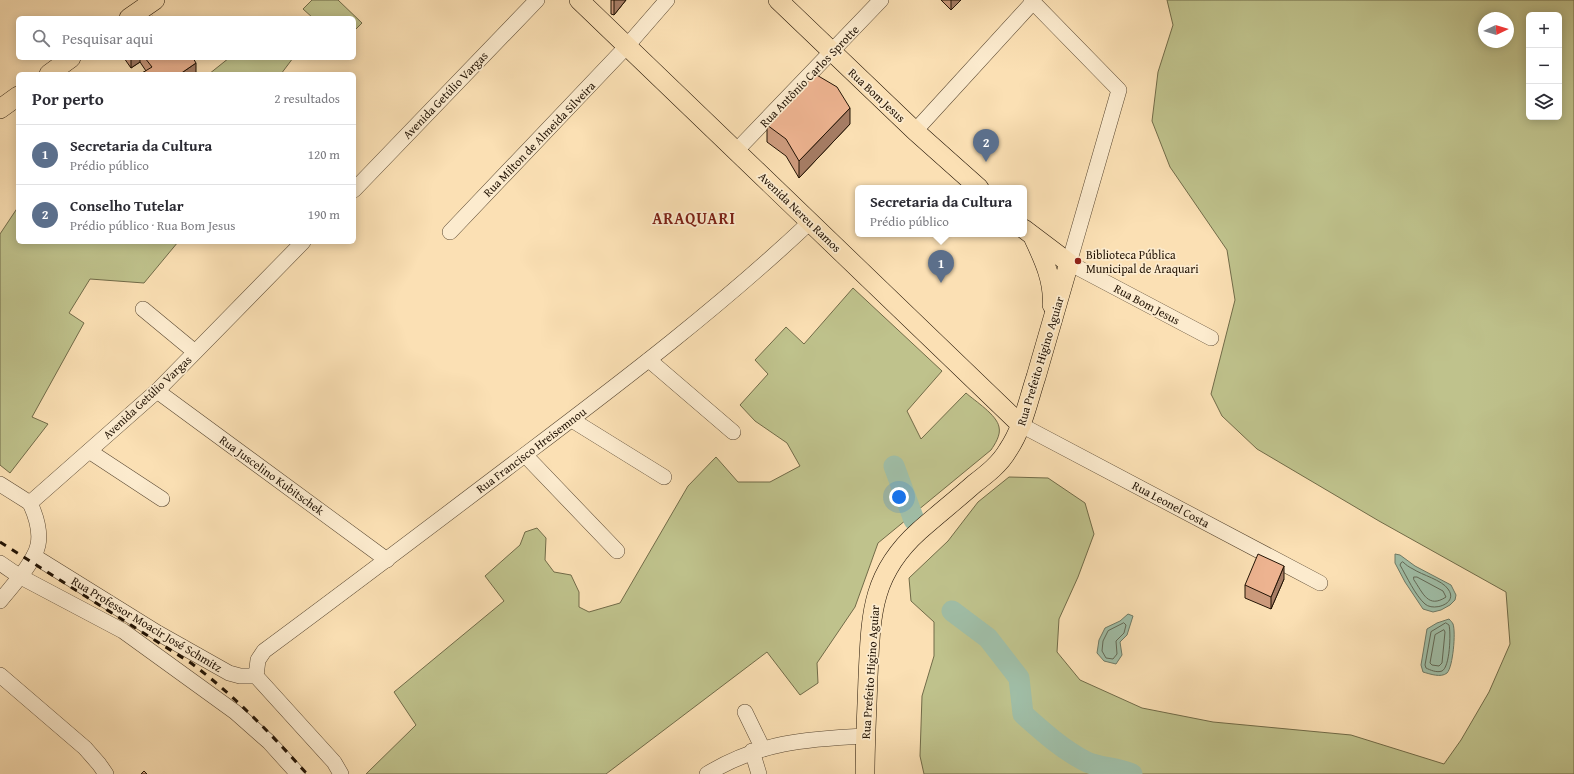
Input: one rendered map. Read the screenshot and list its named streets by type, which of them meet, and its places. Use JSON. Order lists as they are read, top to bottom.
{
  "streets": {
    "main road": ["Rua Bom Jesus", "Avenida Nereu Ramos", "Rua Prefeito Higino Aguiar"],
    "street": [
      "Rua Antônio Carlos Sprotte",
      "Avenida Getúlio Vargas",
      "Rua Milton de Almeida Silveira",
      "Rua Francisco Hreisemnou",
      "Rua Juscelino Kubitschek",
      "Rua Leonel Costa",
      "Rua Professor Moacir José Schmitz"
    ]
  },
  "crossings": [
    ["Rua Antônio Carlos Sprotte", "Rua Bom Jesus"],
    ["Rua Antônio Carlos Sprotte", "Avenida Nereu Ramos"],
    ["Avenida Getúlio Vargas", "Rua Juscelino Kubitschek"],
    ["Rua Bom Jesus", "Rua Prefeito Higino Aguiar"],
    ["Rua Milton de Almeida Silveira", "Avenida Nereu Ramos"],
    ["Avenida Nereu Ramos", "Rua Prefeito Higino Aguiar"],
    ["Avenida Nereu Ramos", "Rua Francisco Hreisemnou"],
    ["Avenida Nereu Ramos", "Rua Leonel Costa"],
    ["Rua Prefeito Higino Aguiar", "Rua Leonel Costa"],
    ["Rua Francisco Hreisemnou", "Rua Juscelino Kubitschek"],
    ["Rua Francisco Hreisemnou", "Rua Professor Moacir José Schmitz"]
  ],
  "districts": ["ARAQUARI"],
  "places": ["Biblioteca Pública Municipal de Araquari"],
  "north": "right",
  "page": {
    "map_buttons": ["+", "−"],
    "search": "Pesquisar aqui",
    "heading": ["Por perto", "2 resultados"],
    "list": [
      {
        "mark": "1",
        "name": "Secretaria da Cultura",
        "note": "Prédio público",
        "value": "120 m"
      },
      {
        "mark": "2",
        "name": "Conselho Tutelar",
        "note": "Prédio público · Rua Bom Jesus",
        "value": "190 m"
      }
    ],
    "pins": ["2", "1"],
    "popup": ["Secretaria da Cultura", "Prédio público"]
  }
}
